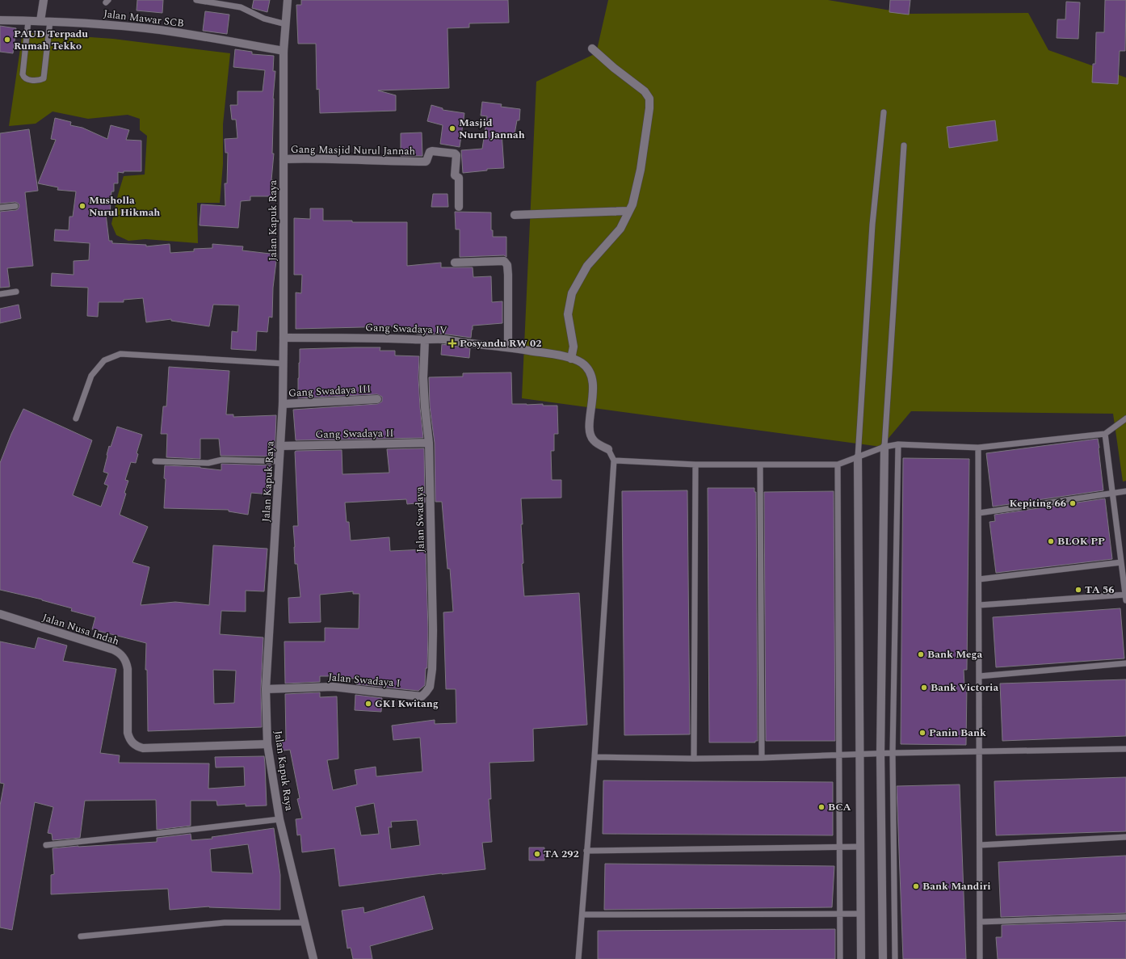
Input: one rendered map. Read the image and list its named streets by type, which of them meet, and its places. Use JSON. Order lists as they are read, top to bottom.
{
  "streets": {
    "street": [
      "Jalan Mawar SCB",
      "Gang Masjid Nurul Jannah",
      "Jalan Kapuk Raya",
      "Gang Swadaya IV",
      "Gang Swadaya III",
      "Gang Swadaya II",
      "Jalan Swadaya",
      "Jalan Nusa Indah",
      "Jalan Swadaya I"
    ]
  },
  "crossings": [
    ["Jalan Mawar SCB", "Jalan Kapuk Raya"],
    ["Gang Masjid Nurul Jannah", "Jalan Kapuk Raya"],
    ["Jalan Kapuk Raya", "Gang Swadaya IV"],
    ["Jalan Kapuk Raya", "Gang Swadaya III"],
    ["Jalan Kapuk Raya", "Gang Swadaya II"],
    ["Jalan Kapuk Raya", "Jalan Nusa Indah"],
    ["Jalan Kapuk Raya", "Jalan Swadaya I"],
    ["Gang Swadaya IV", "Jalan Swadaya"],
    ["Gang Swadaya II", "Jalan Swadaya"],
    ["Jalan Swadaya", "Jalan Swadaya I"]
  ],
  "places": {
    "other": [
      "PAUD Terpadu Rumah Tekko",
      "Masjid Nurul Jannah",
      "Musholla Nurul Hikmah",
      "Kepiting 66",
      "BLOK PP",
      "TA 56",
      "Bank Mega",
      "Bank Victoria",
      "GKI Kwitang",
      "Panin Bank",
      "BCA",
      "TA 292",
      "Bank Mandiri"
    ],
    "health": ["Posyandu RW 02"]
  }
}
